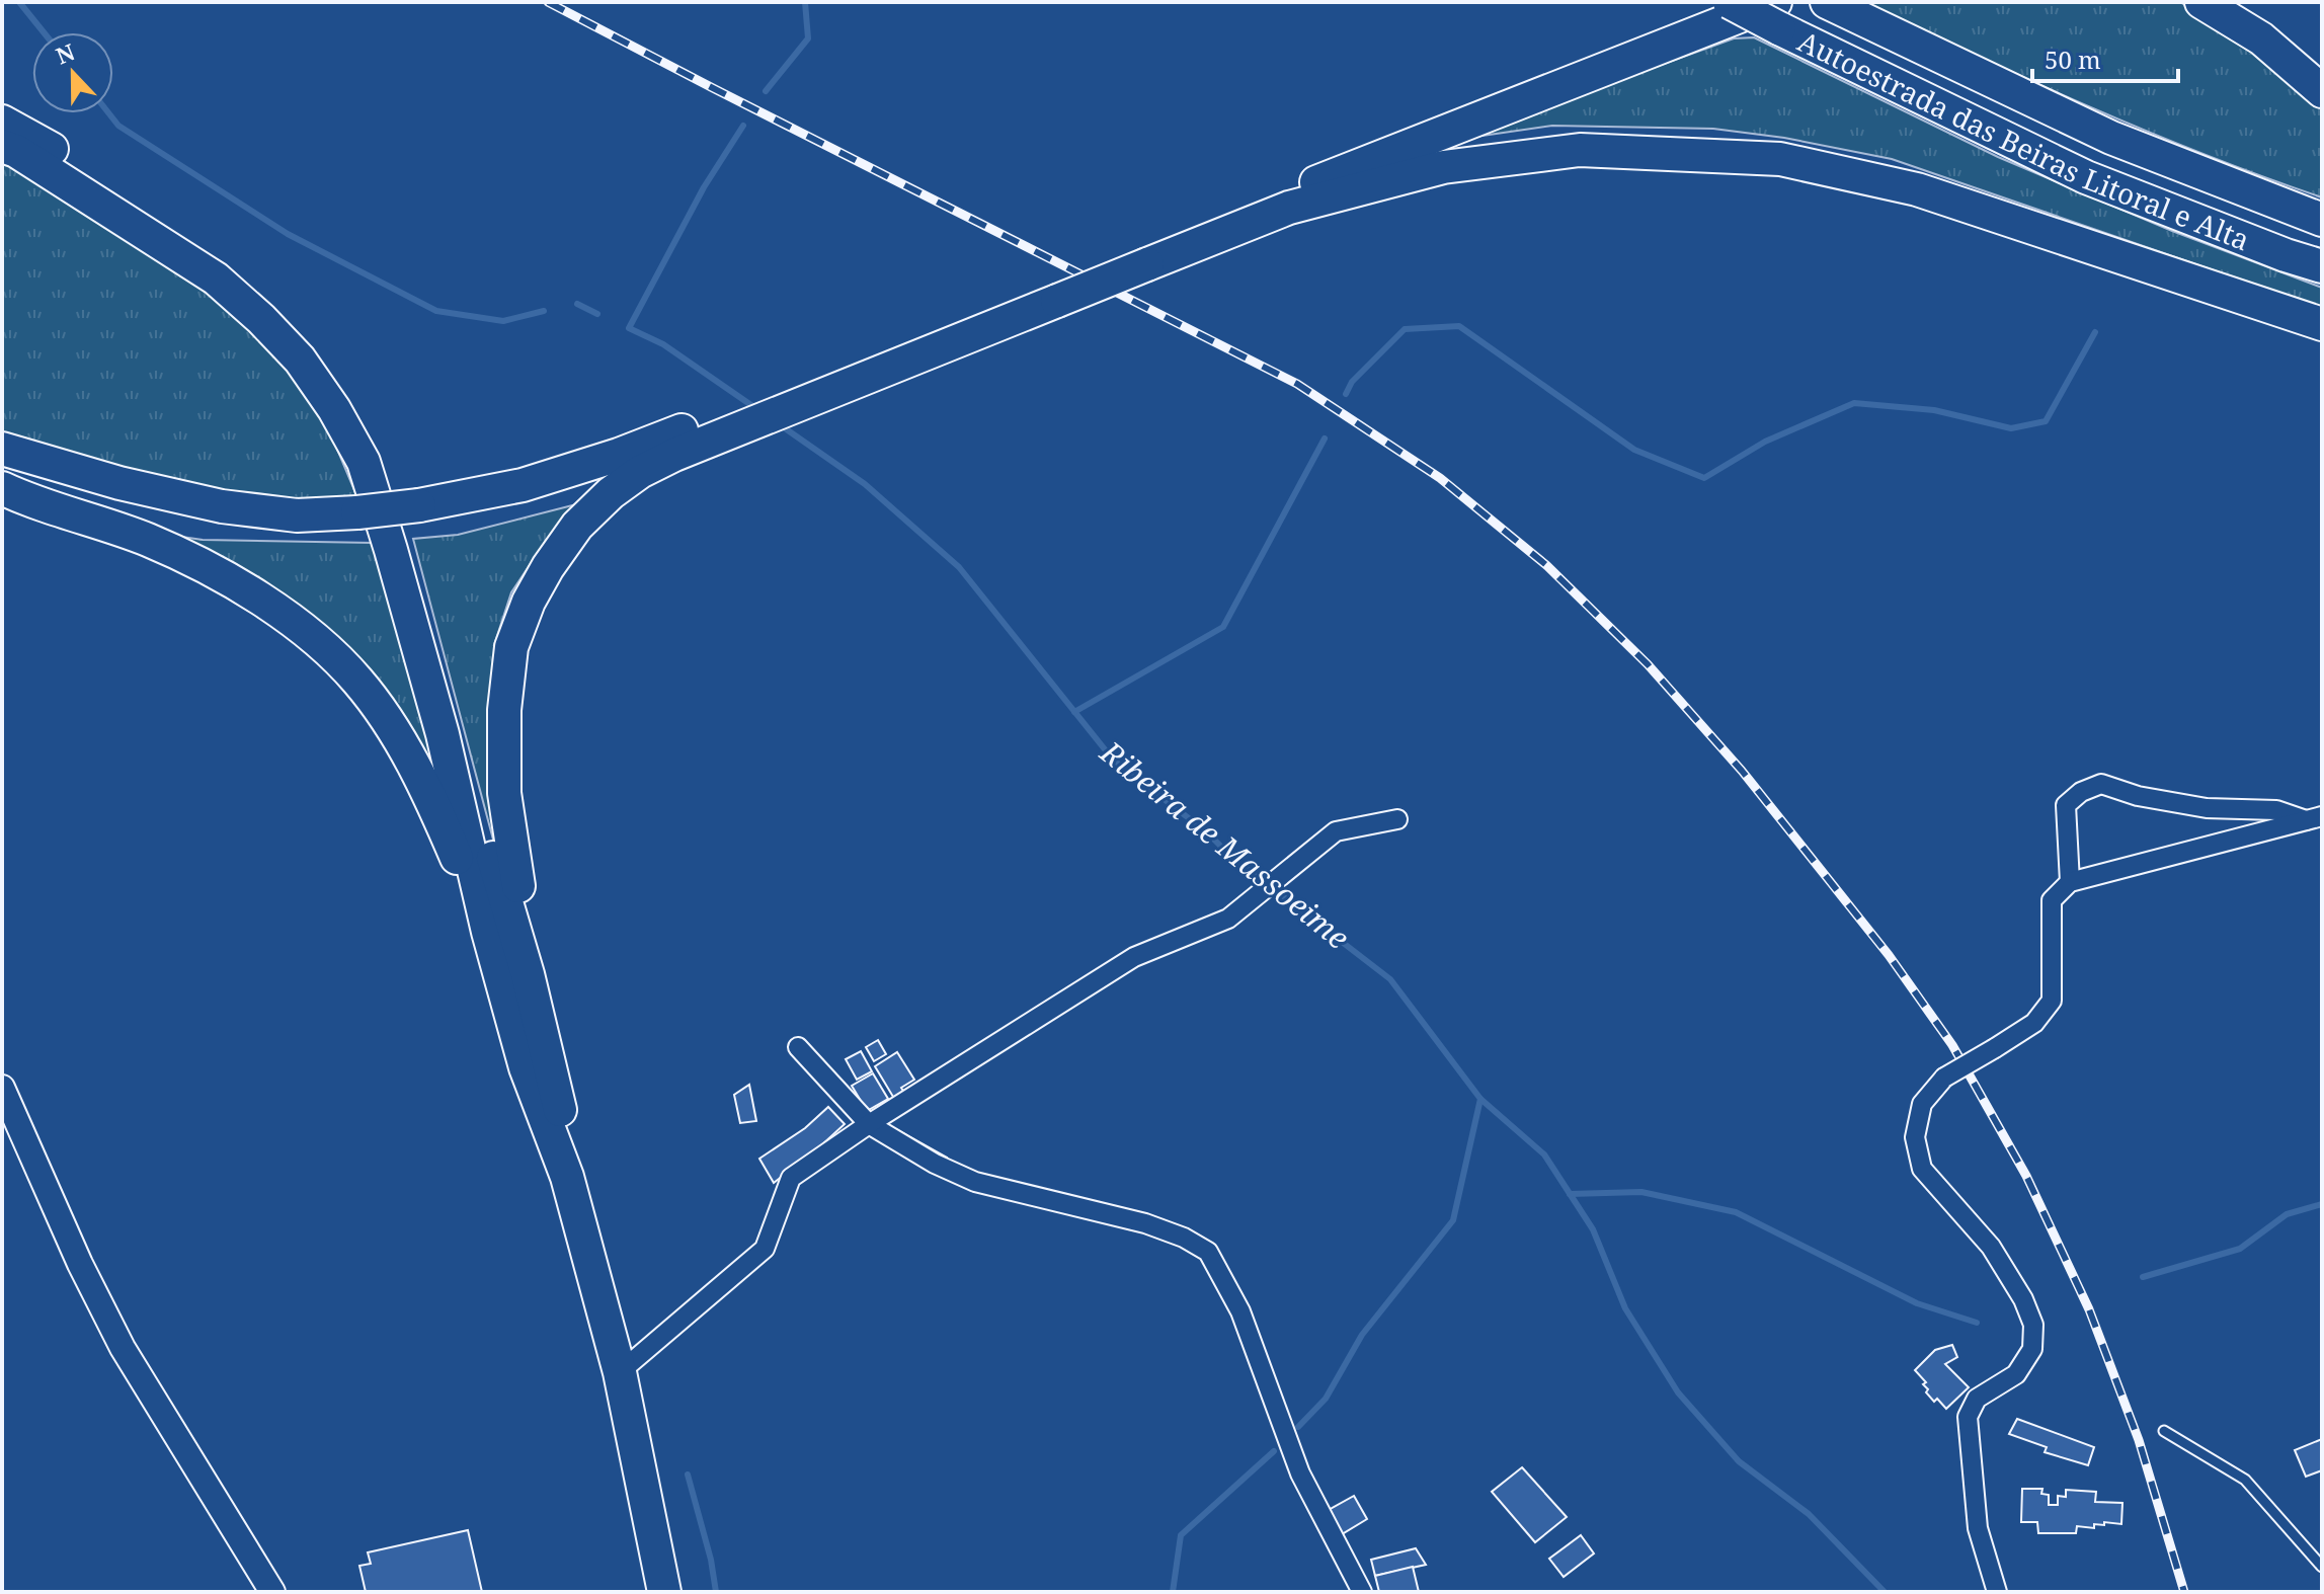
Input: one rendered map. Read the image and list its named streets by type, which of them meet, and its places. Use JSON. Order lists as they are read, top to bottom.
{
  "streets": {
    "highway": ["Autoestrada das Beiras Litoral e Alta"]
  },
  "water": ["Ribeira de Massoeime"],
  "scale_bar": "50 m",
  "north": "top"
}
